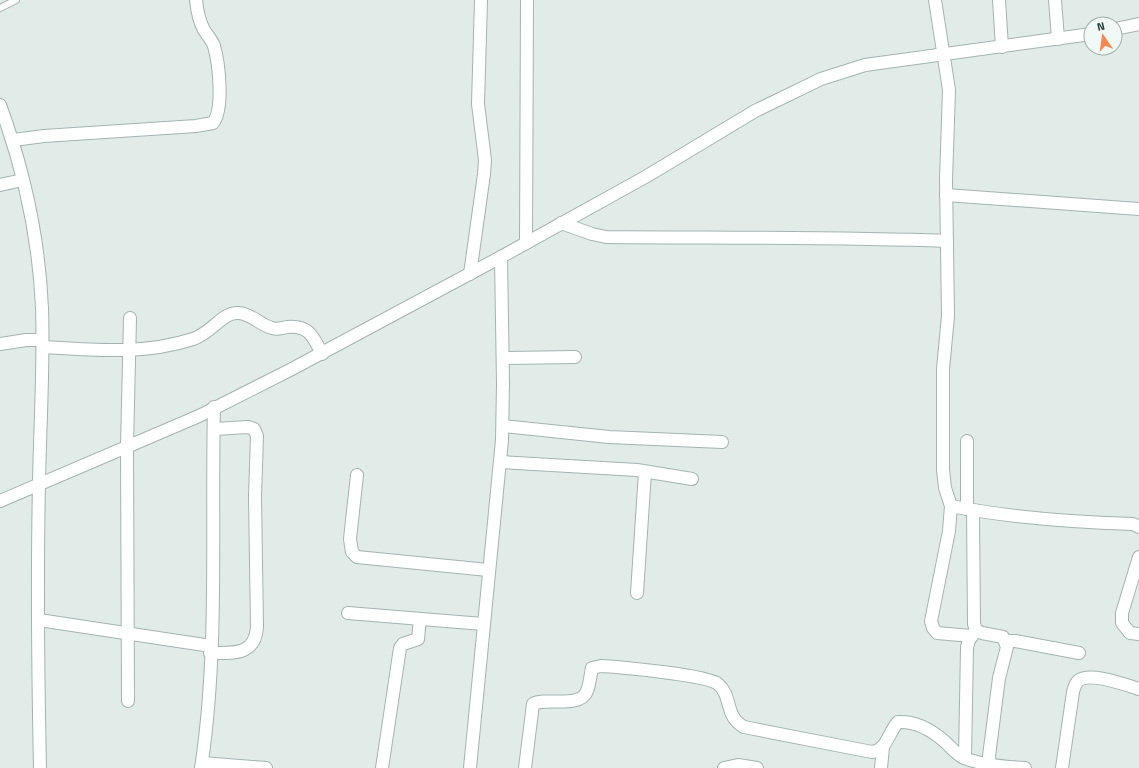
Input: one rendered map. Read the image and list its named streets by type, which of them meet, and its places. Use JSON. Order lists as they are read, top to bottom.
{
  "north": "top"
}
